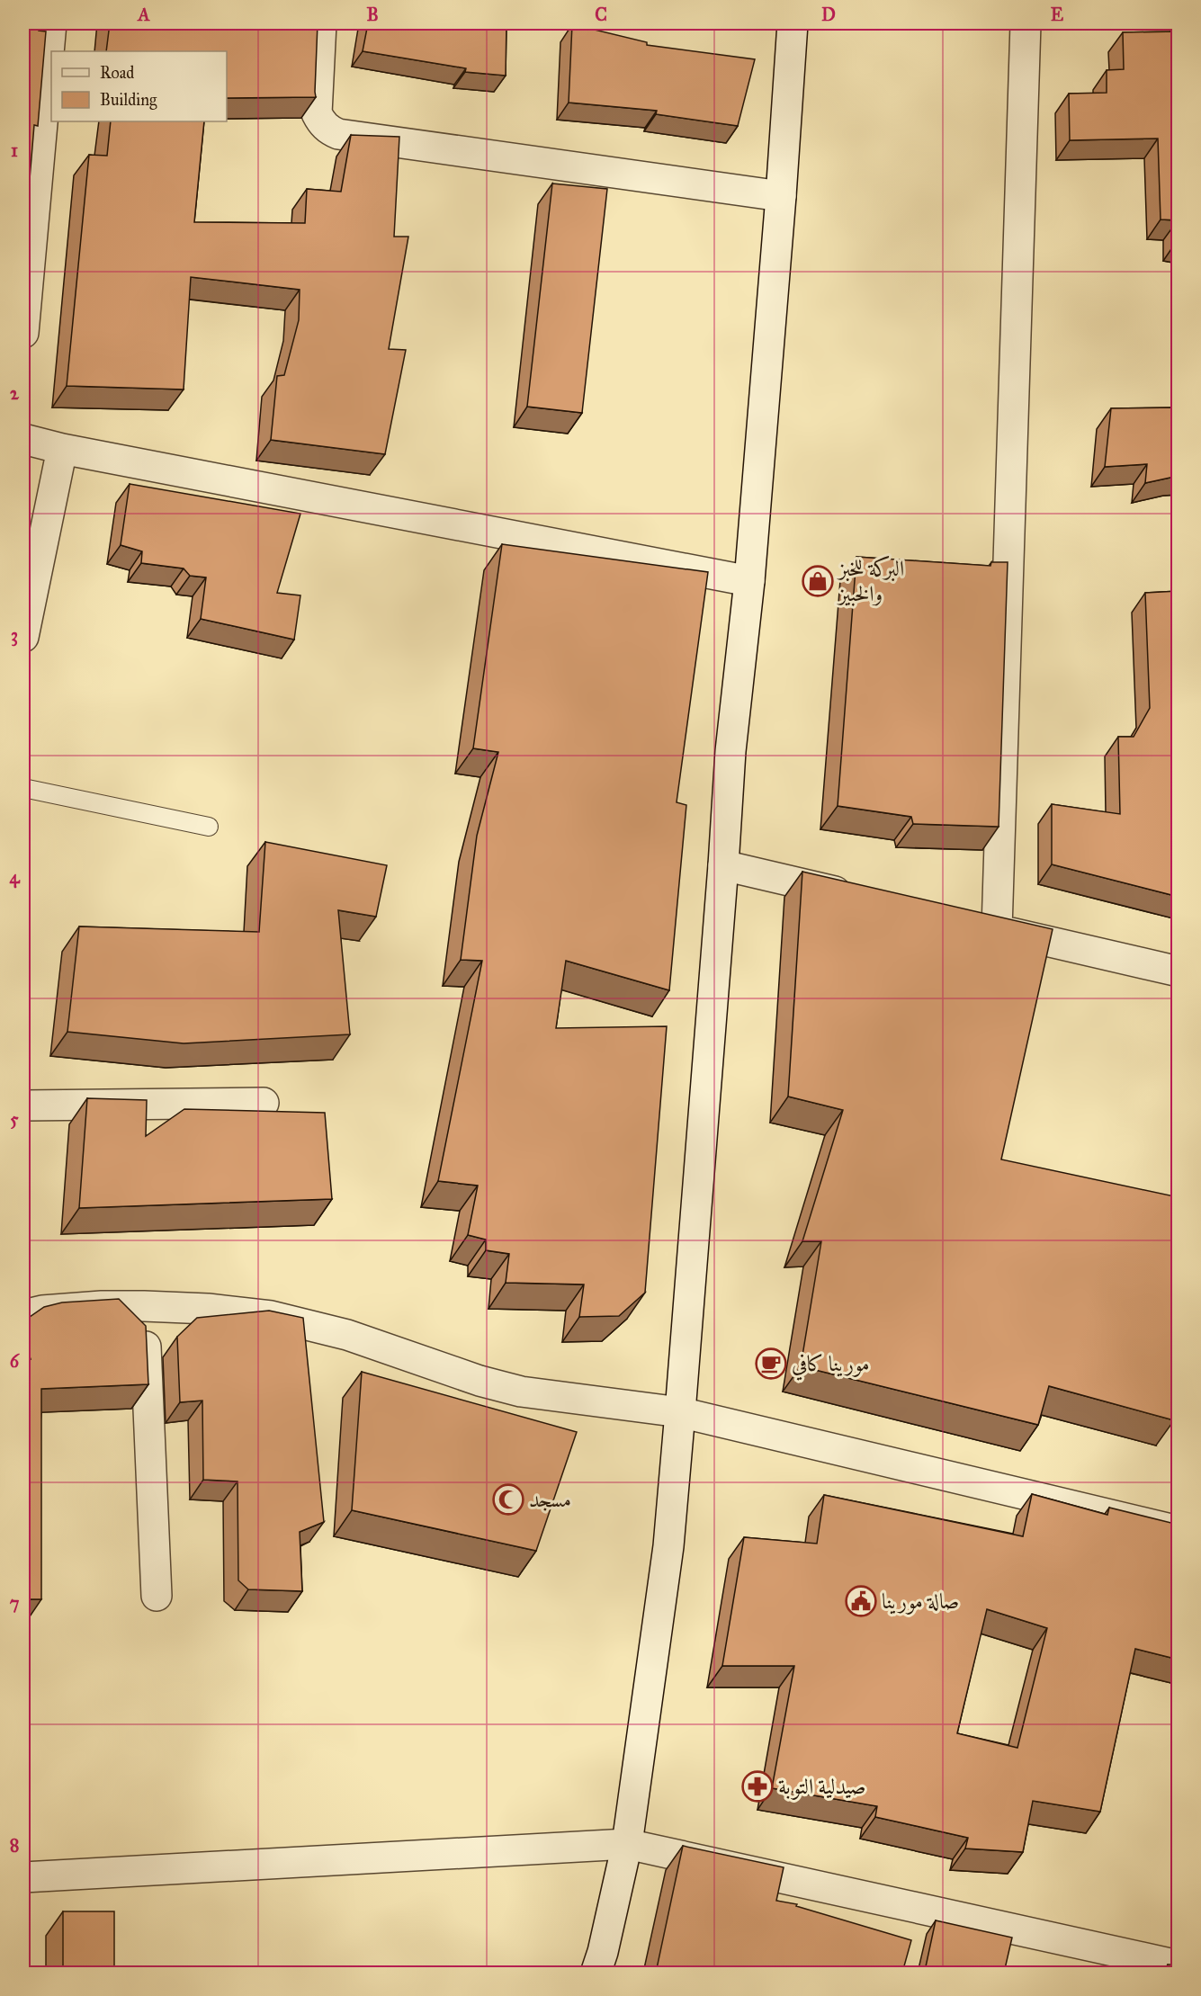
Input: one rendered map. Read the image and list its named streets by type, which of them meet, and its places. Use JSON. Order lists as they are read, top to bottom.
{
  "places": {
    "shop": ["البركة للخبز والخبيز"],
    "cafe": ["مورينا كافي"],
    "mosque": ["مسجد"],
    "public building": ["صالة مورينا"],
    "pharmacy": ["صيدلية التوبة"]
  },
  "legend": ["Road", "Building"],
  "grid": {
    "columns": [
      "A",
      "B",
      "C",
      "D",
      "E"
    ],
    "rows": [
      "1",
      "2",
      "3",
      "4",
      "5",
      "6",
      "7",
      "8"
    ]
  }
}
